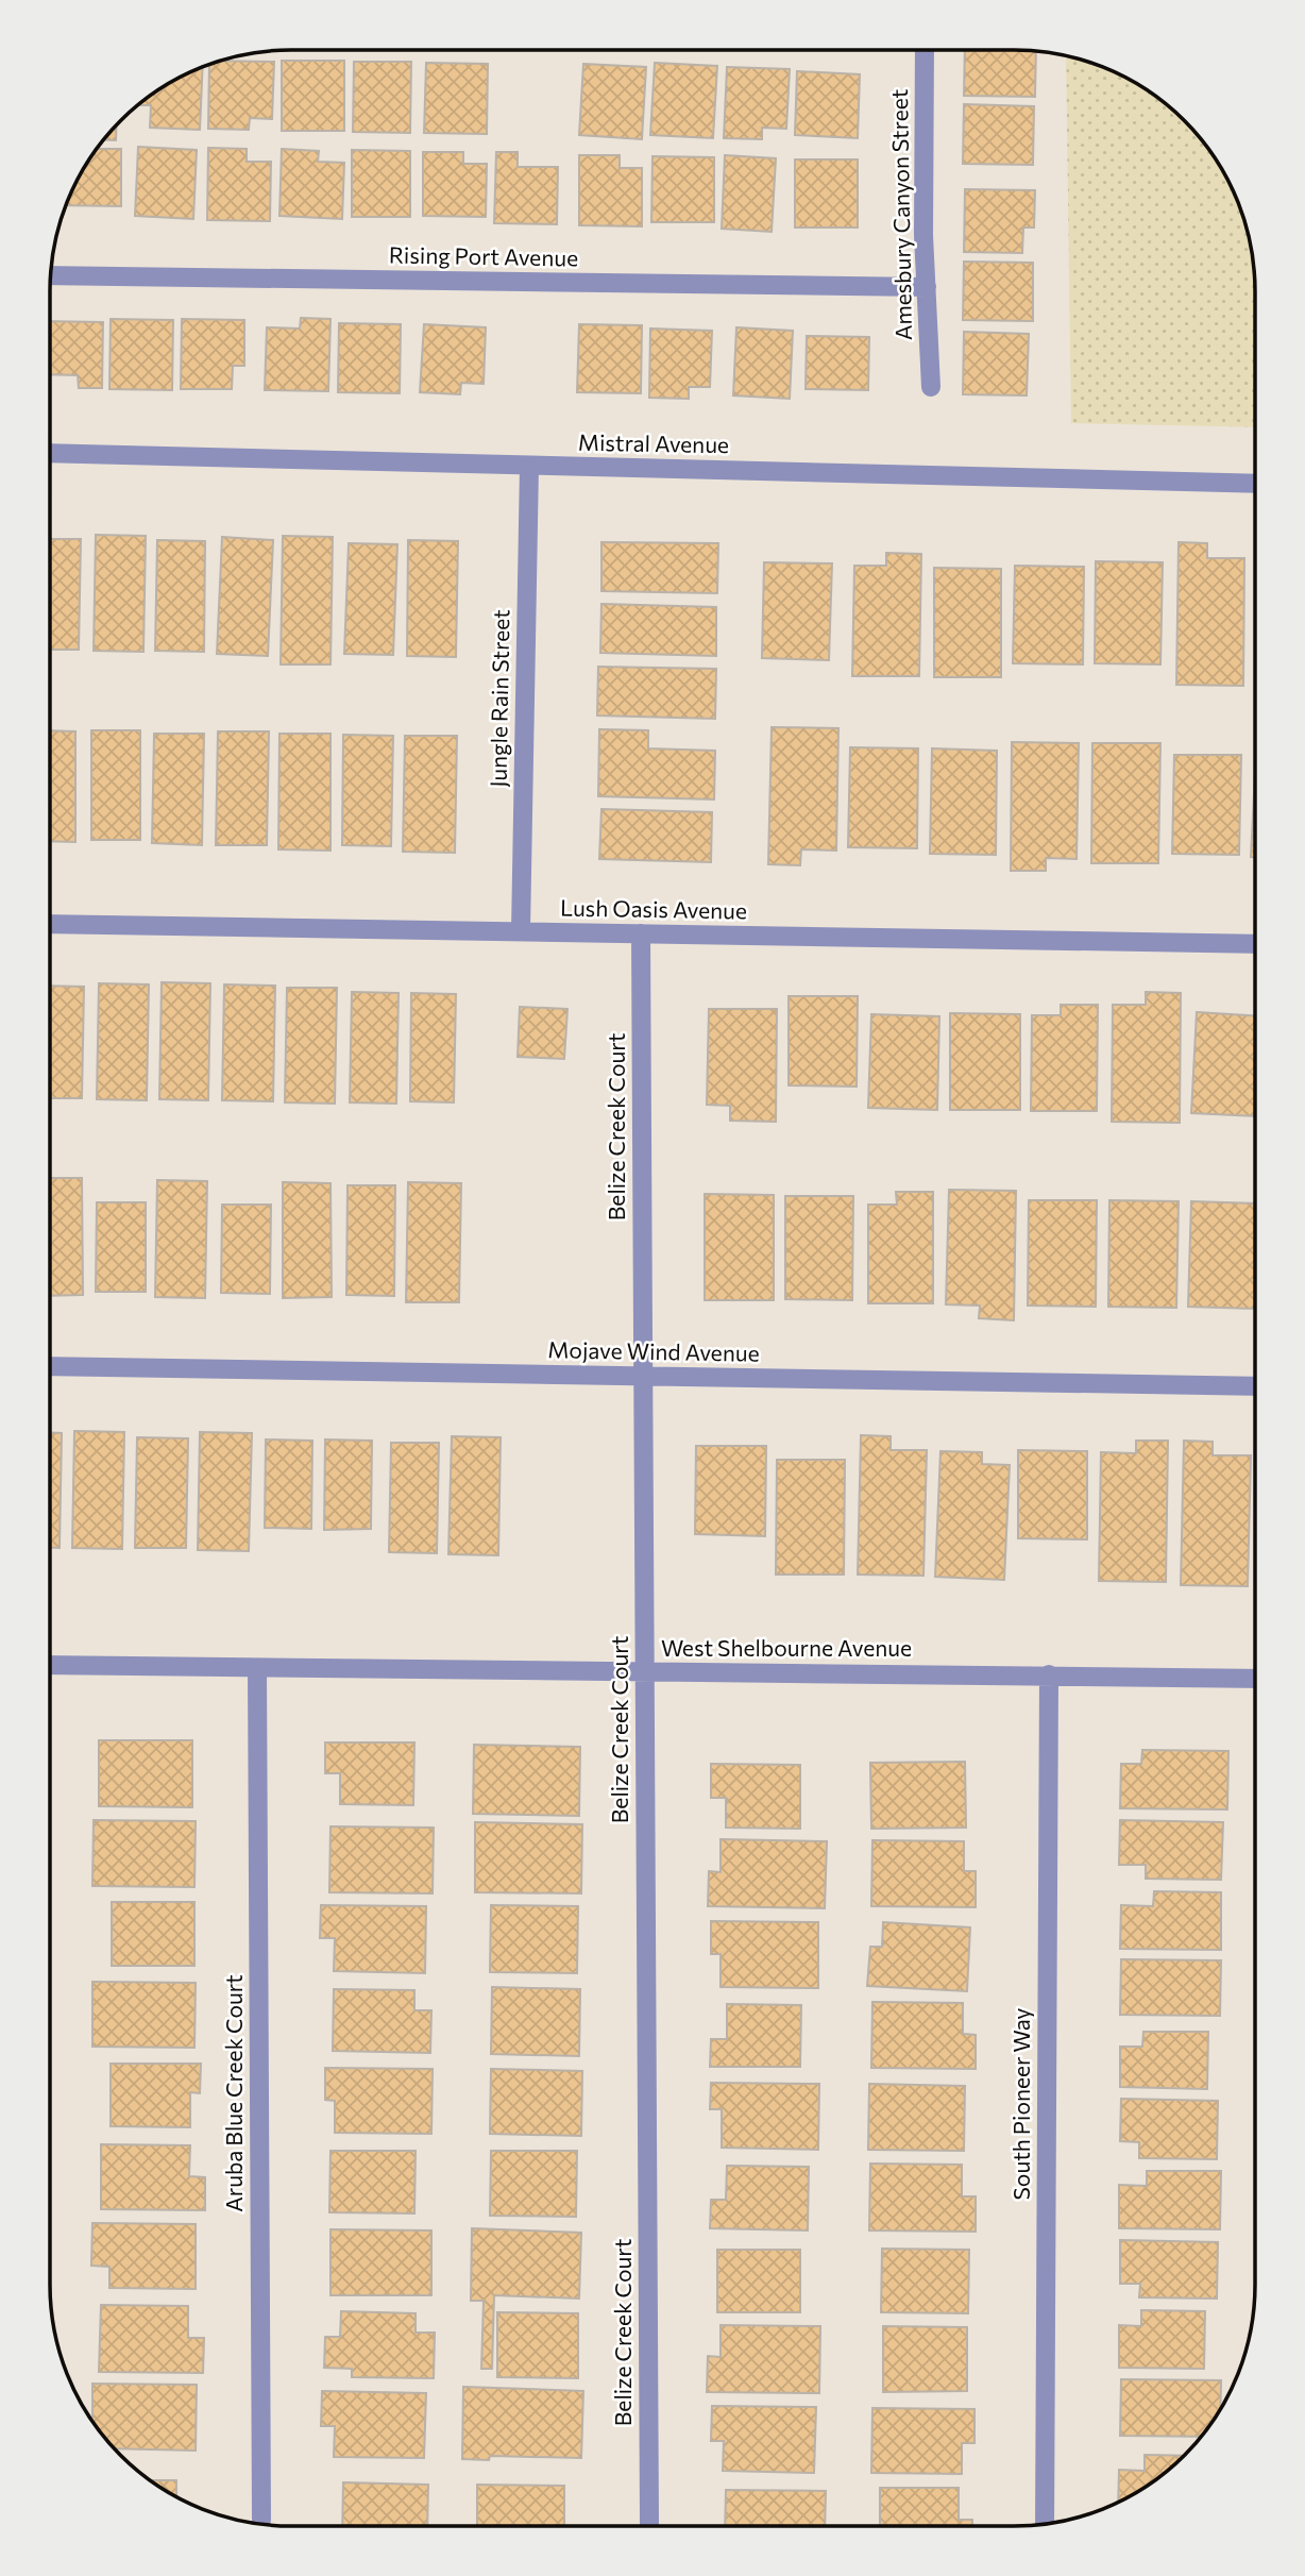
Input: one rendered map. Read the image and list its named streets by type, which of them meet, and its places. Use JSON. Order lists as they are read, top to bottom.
{
  "streets": {
    "street": [
      "Amesbury Canyon Street",
      "Rising Port Avenue",
      "Mistral Avenue",
      "Jungle Rain Street",
      "Lush Oasis Avenue",
      "Belize Creek Court",
      "Mojave Wind Avenue",
      "West Shelbourne Avenue",
      "Aruba Blue Creek Court",
      "South Pioneer Way"
    ]
  },
  "crossings": [
    ["Amesbury Canyon Street", "Rising Port Avenue"],
    ["Mistral Avenue", "Jungle Rain Street"],
    ["Jungle Rain Street", "Lush Oasis Avenue"],
    ["Lush Oasis Avenue", "Belize Creek Court"],
    ["Belize Creek Court", "Mojave Wind Avenue"],
    ["Belize Creek Court", "West Shelbourne Avenue"],
    ["West Shelbourne Avenue", "Aruba Blue Creek Court"],
    ["West Shelbourne Avenue", "South Pioneer Way"]
  ]
}
